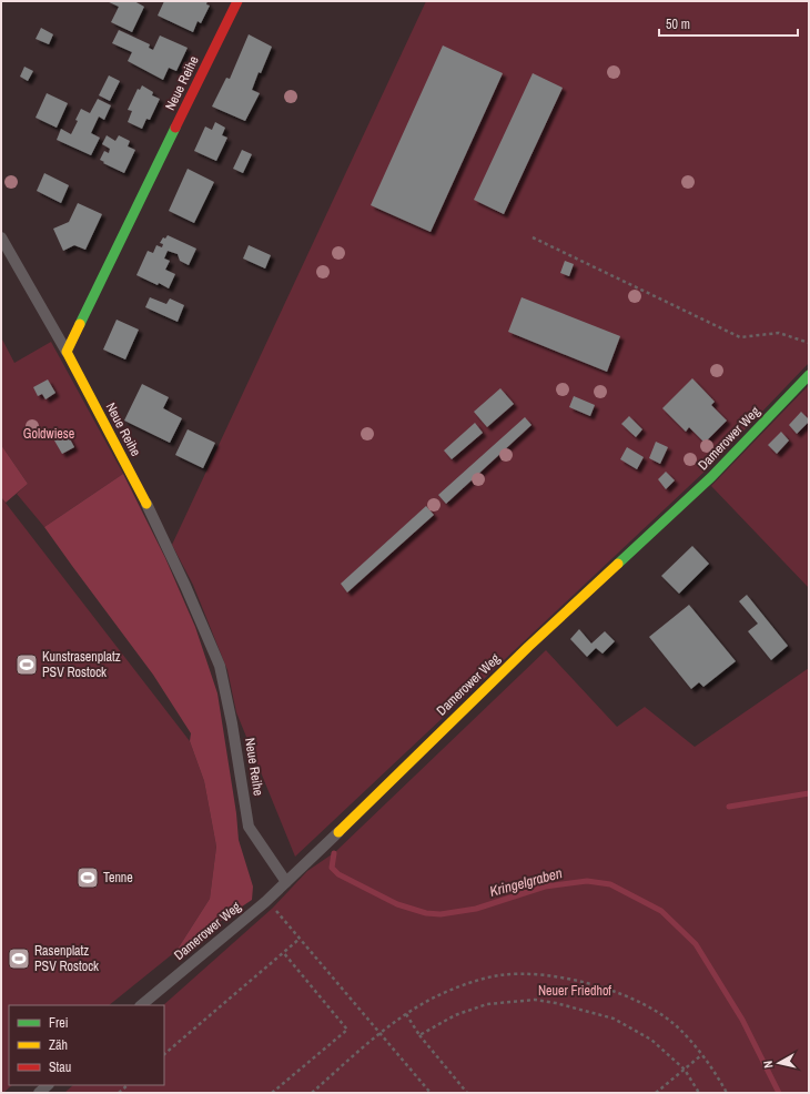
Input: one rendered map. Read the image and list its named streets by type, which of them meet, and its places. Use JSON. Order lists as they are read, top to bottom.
{
  "streets": {
    "street": ["Neue Reihe", "Damerower Weg"]
  },
  "crossings": [
    ["Neue Reihe", "Damerower Weg"]
  ],
  "water": ["Kringelgraben"],
  "parks": ["Goldwiese", "Neuer Friedhof"],
  "places": {
    "sports": ["Kunstrasenplatz PSV Rostock", "Tenne", "Rasenplatz PSV Rostock"]
  },
  "legend": ["Frei", "Zäh", "Stau"],
  "scale_bar": "50 m",
  "north": "left"
}
